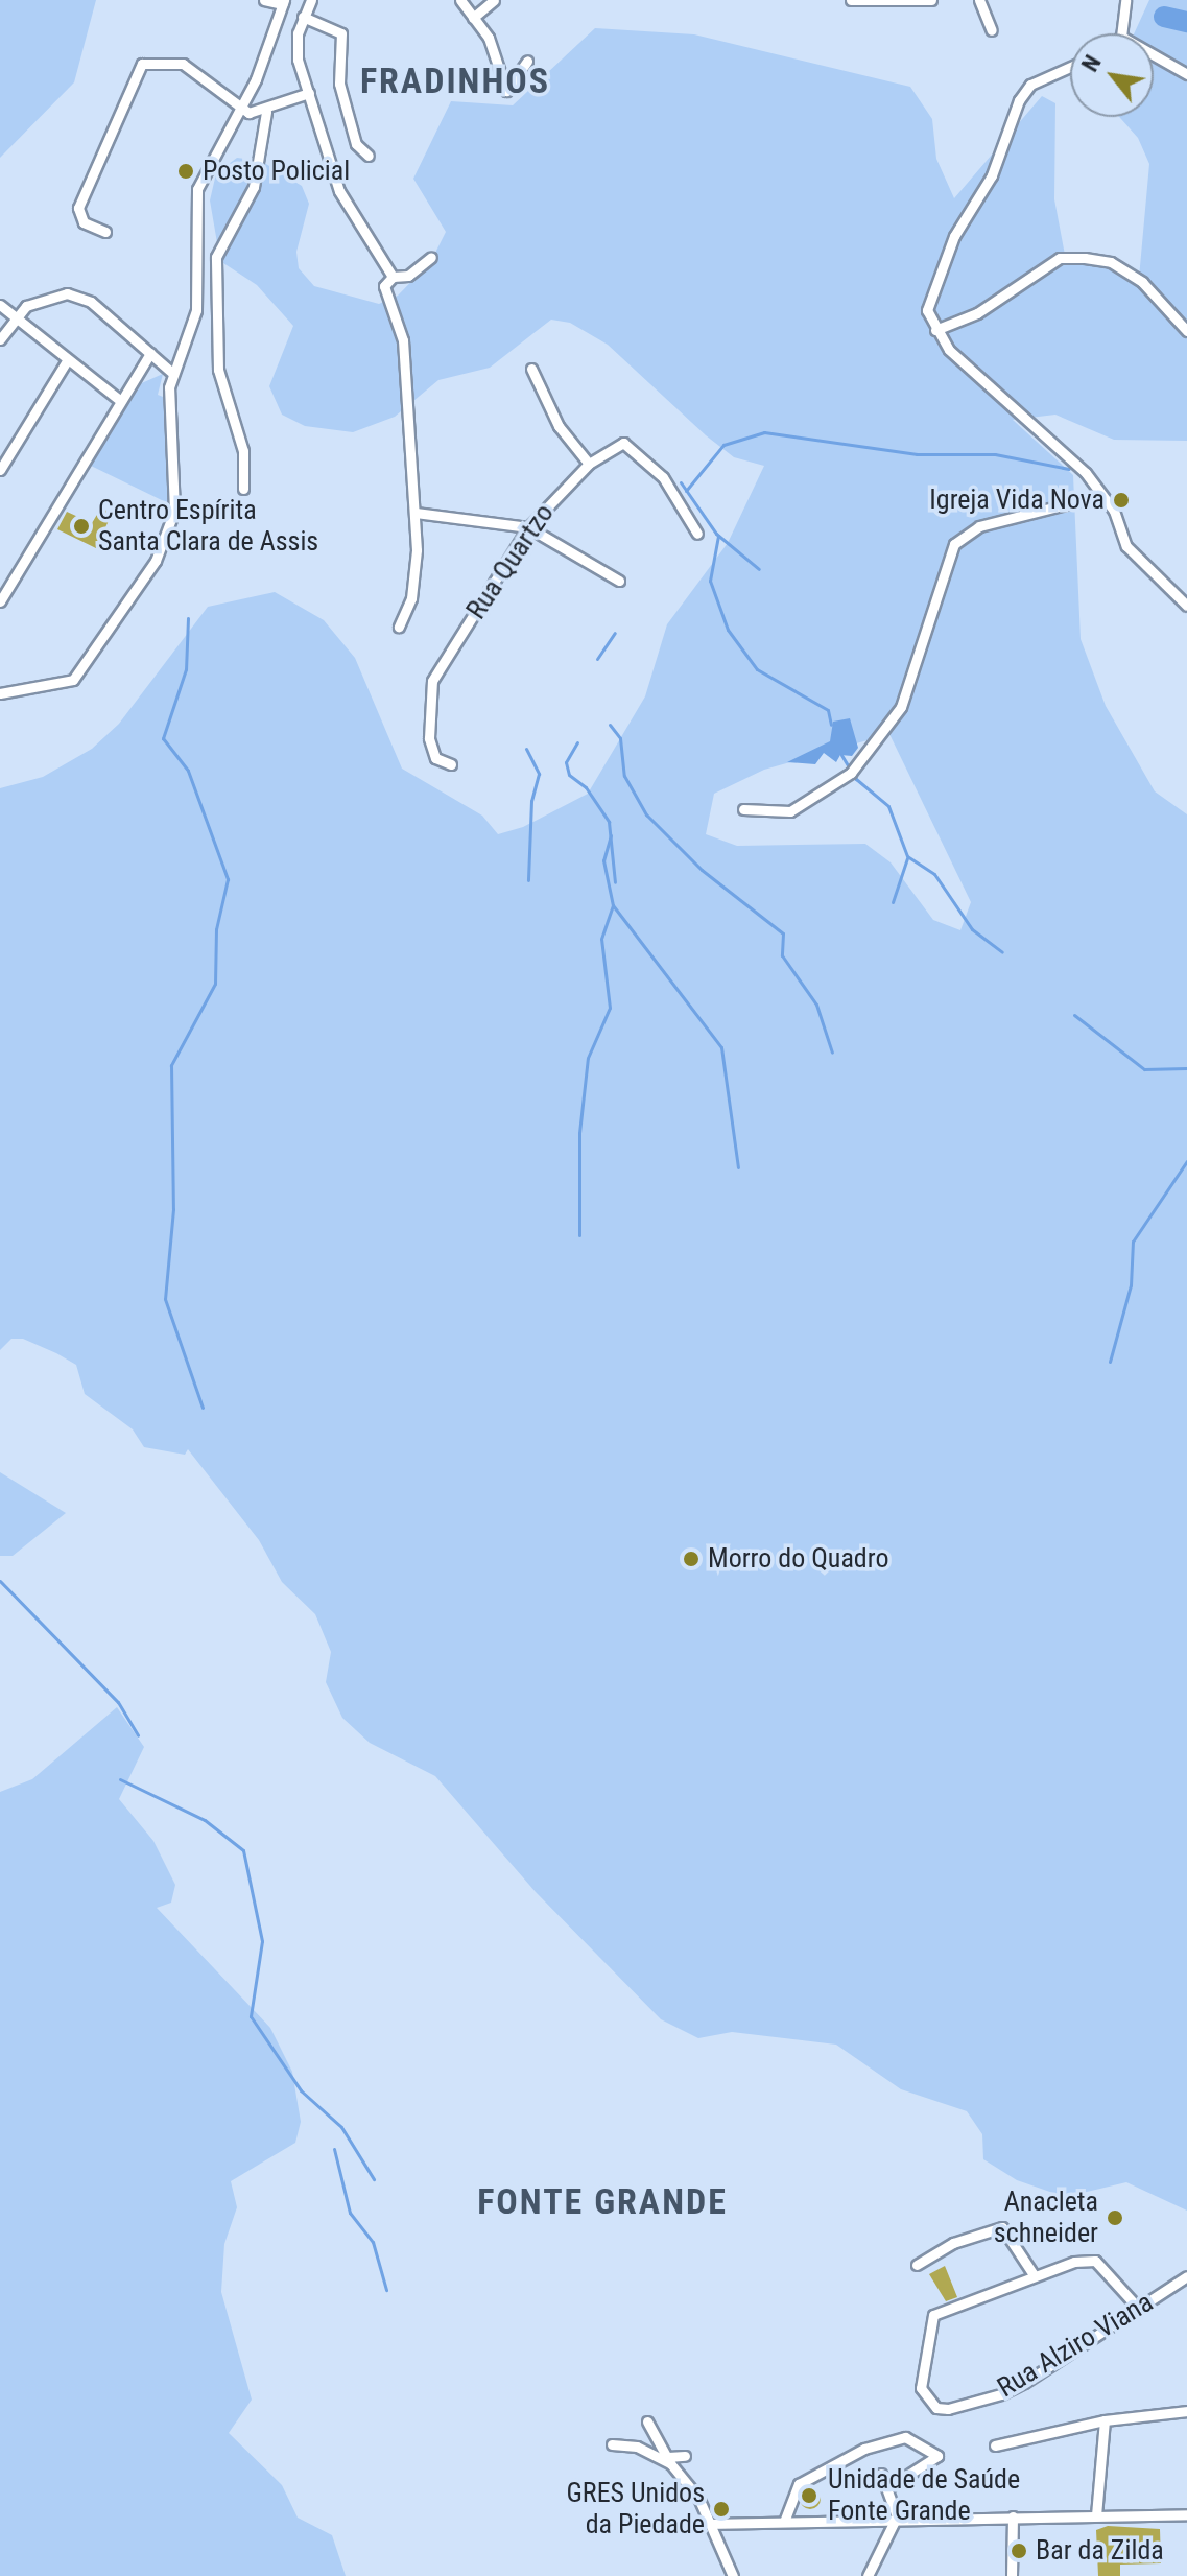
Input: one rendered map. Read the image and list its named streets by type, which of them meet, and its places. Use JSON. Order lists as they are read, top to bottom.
{
  "streets": {
    "street": ["Rua Quartzo", "Rua Alziro Viana"]
  },
  "districts": ["FRADINHOS", "FONTE GRANDE"],
  "places": [
    "Posto Policial",
    "Igreja Vida Nova",
    "Centro Espírita Santa Clara de Assis",
    "Morro do Quadro",
    "Anacleta schneider",
    "Unidade de Saúde Fonte Grande",
    "GRES Unidos da Piedade",
    "Bar da Zilda"
  ],
  "north": "top left"
}
